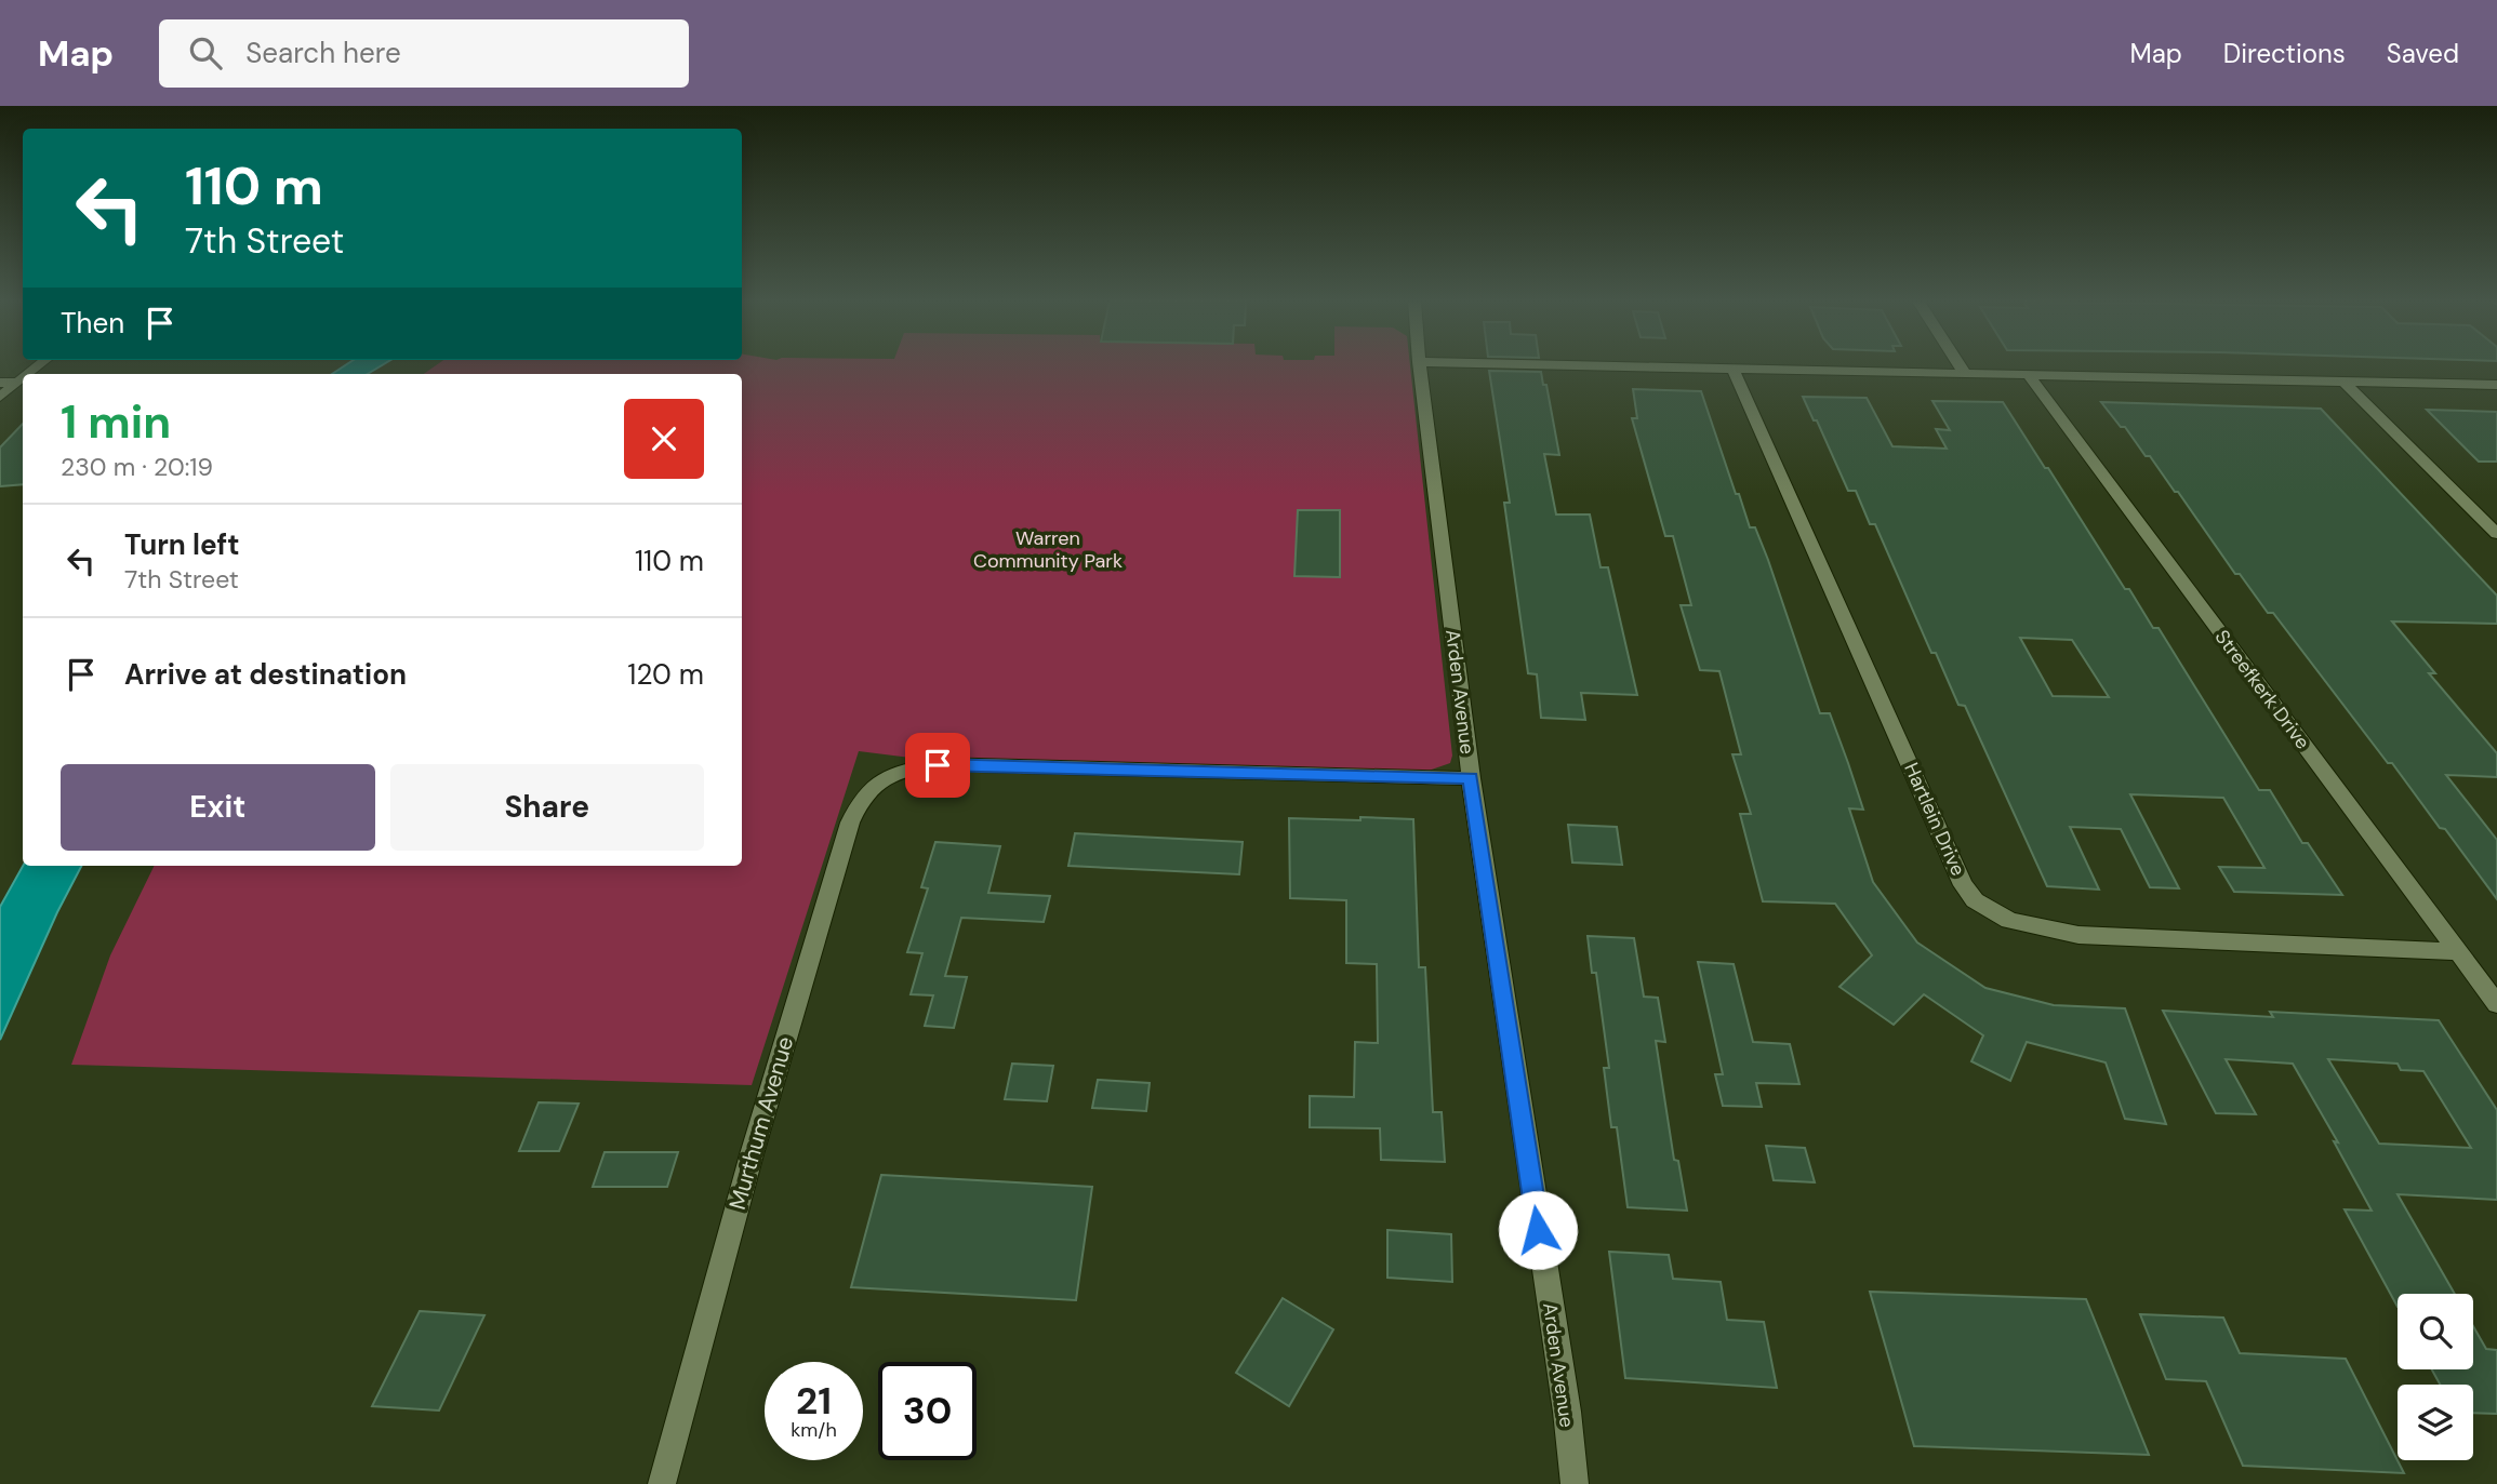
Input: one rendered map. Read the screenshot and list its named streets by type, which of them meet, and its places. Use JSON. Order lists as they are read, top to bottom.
{
  "streets": {
    "street": [
      "Streefkerk Drive",
      "Arden Avenue",
      "Hartlein Drive",
      "Murthum Avenue"
    ]
  },
  "crossings": [
    ["Streefkerk Drive", "Hartlein Drive"],
    ["Arden Avenue", "Murthum Avenue"]
  ],
  "parks": ["Warren Community Park"],
  "page": {
    "header": "Map",
    "search": "Search here",
    "nav": ["Map", "Directions", "Saved"],
    "turn": ["110 m", "7th Street"],
    "then": "Then",
    "heading": ["1 min", "230 m · 20:19"],
    "list": [
      {
        "name": "Turn left",
        "note": "7th Street",
        "value": "110 m"
      },
      {
        "name": "Arrive at destination",
        "value": "120 m"
      }
    ],
    "buttons": ["Exit", "Share"],
    "speed": "21 km/h",
    "limit": "30"
  }
}
